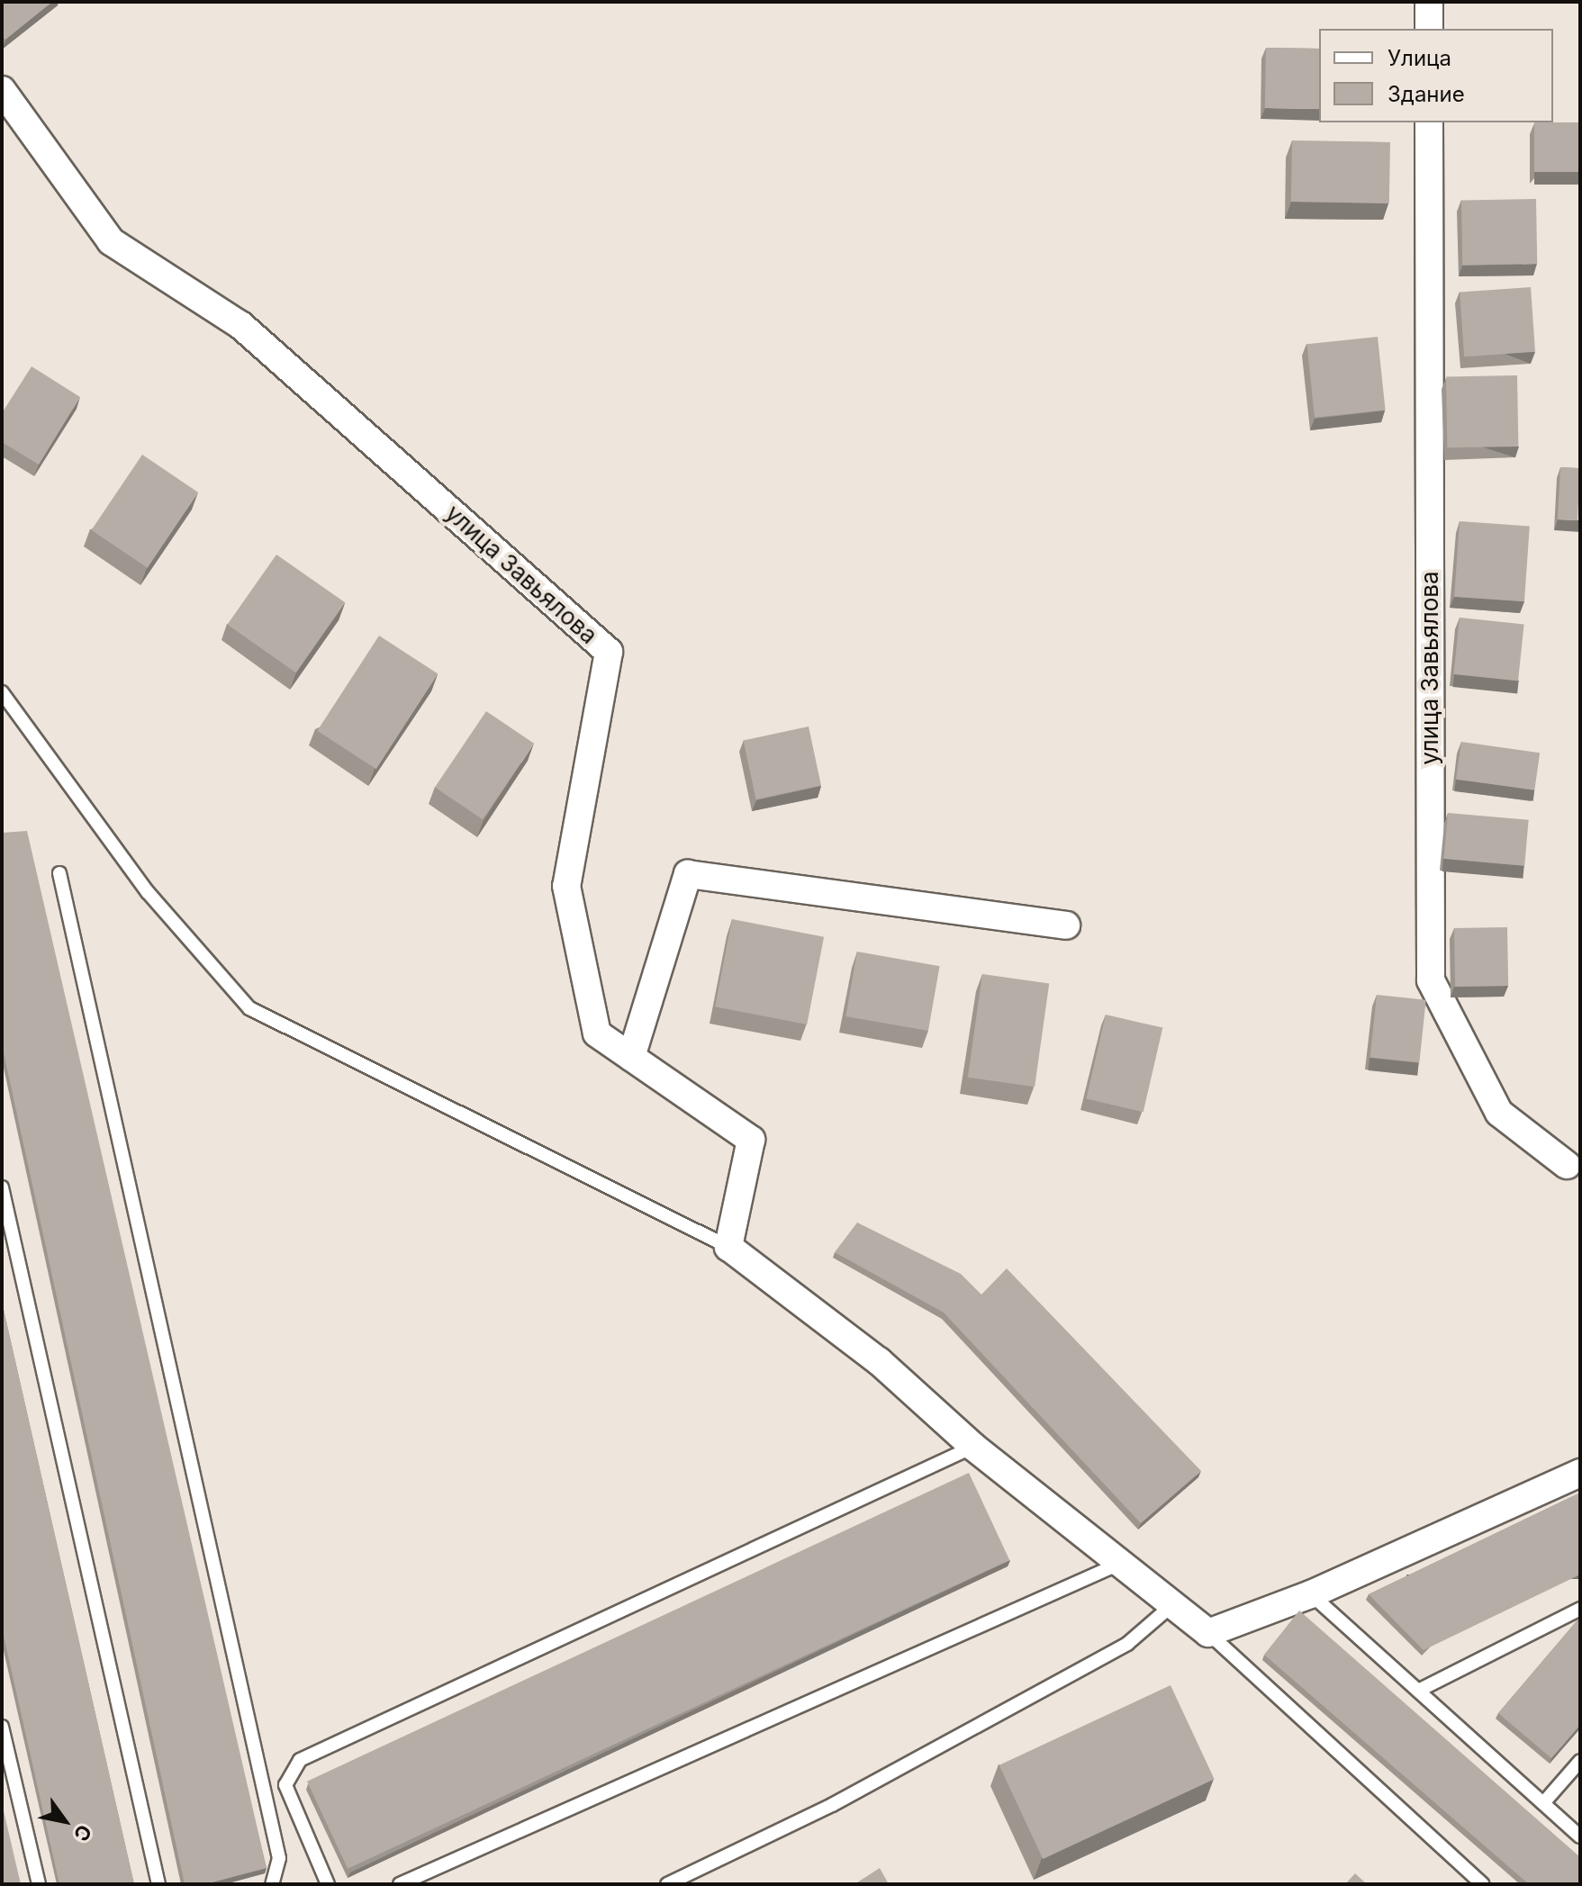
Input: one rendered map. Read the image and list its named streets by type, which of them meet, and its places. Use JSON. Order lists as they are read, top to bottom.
{
  "streets": {
    "street": ["улица Завьялова"]
  },
  "legend": ["Улица", "Здание"],
  "north": "bottom right"
}
